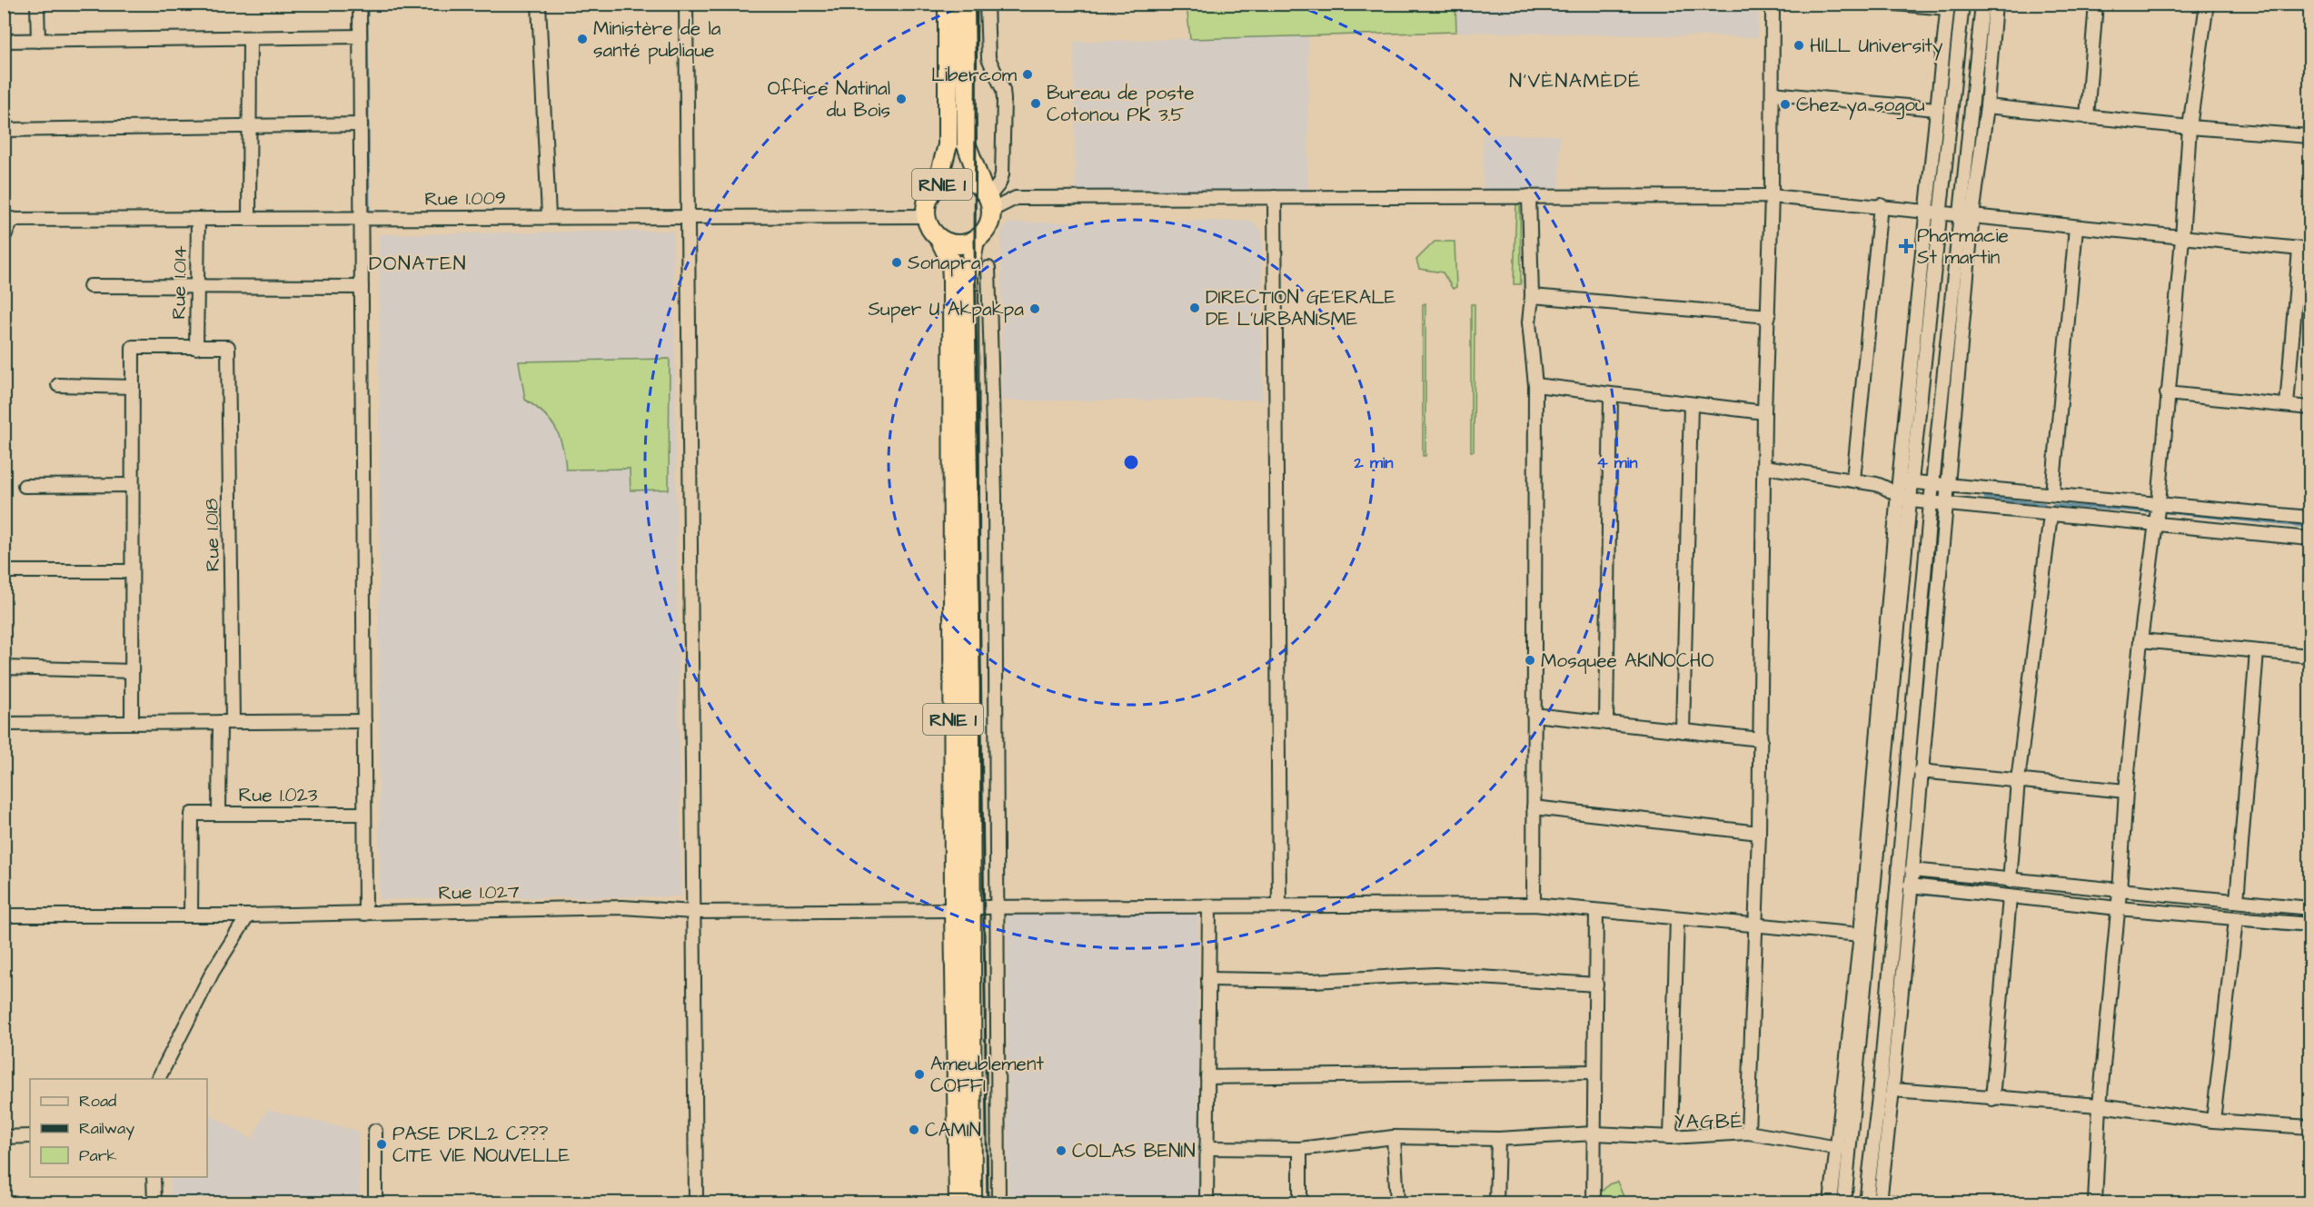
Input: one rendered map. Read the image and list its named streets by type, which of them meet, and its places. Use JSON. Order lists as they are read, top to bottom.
{
  "streets": {
    "highway": ["RNIE 1"],
    "street": [
      "Rue 1.009",
      "Rue 1.014",
      "Rue 1.018",
      "Rue 1.023",
      "Rue 1.027"
    ]
  },
  "crossings": [
    ["RNIE 1", "Rue 1.009"],
    ["RNIE 1", "Rue 1.027"],
    ["Rue 1.009", "Rue 1.014"],
    ["Rue 1.014", "Rue 1.018"],
    ["Rue 1.018", "Rue 1.023"],
    ["Rue 1.023", "Rue 1.027"]
  ],
  "districts": ["N'VÈNAMÈDÉ", "DONATEN", "YAGBÉ"],
  "places": {
    "other": [
      "Ministère de la santé publique",
      "HILL University",
      "Libercom",
      "Office Natinal du Bois",
      "Bureau de poste Cotonou PK 3.5",
      "Chez ya sogou",
      "Sonapra",
      "DIRECTION GE'ERALE DE L'URBANISME",
      "Super U Akpakpa",
      "Mosquee AKINOCHO",
      "Ameublement COFFI",
      "CAMIN",
      "PASE DRL2 C??? CITE VIE NOUVELLE",
      "COLAS BENIN"
    ],
    "health": ["Pharmacie St martin"]
  },
  "legend": ["Road", "Railway", "Park"],
  "rings": ["2 min", "4 min"]
}
